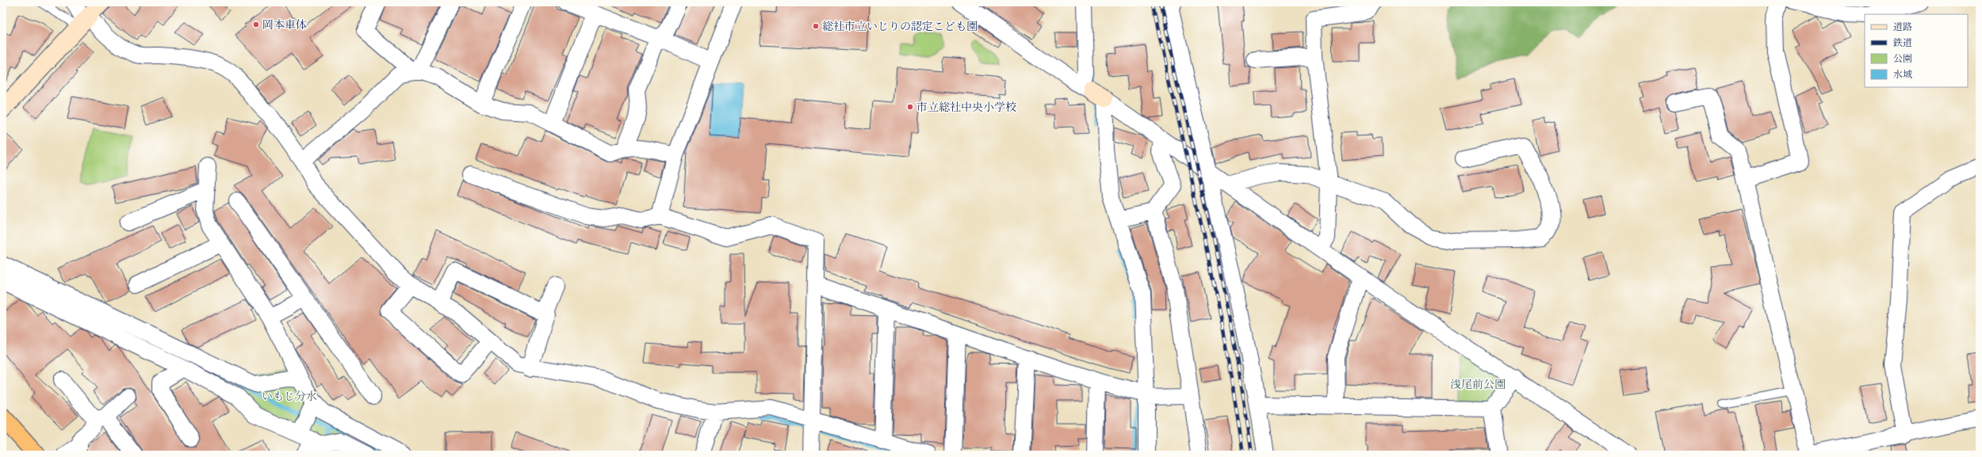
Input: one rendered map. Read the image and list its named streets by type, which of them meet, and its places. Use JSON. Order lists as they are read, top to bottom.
{
  "parks": ["浅尾前公園", "いもじ分水"],
  "places": ["岡本車体", "総社市立いじりの認定こども園", "市立総社中央小学校"],
  "legend": [
    "道路",
    "鉄道",
    "公園",
    "水域"
  ]
}
